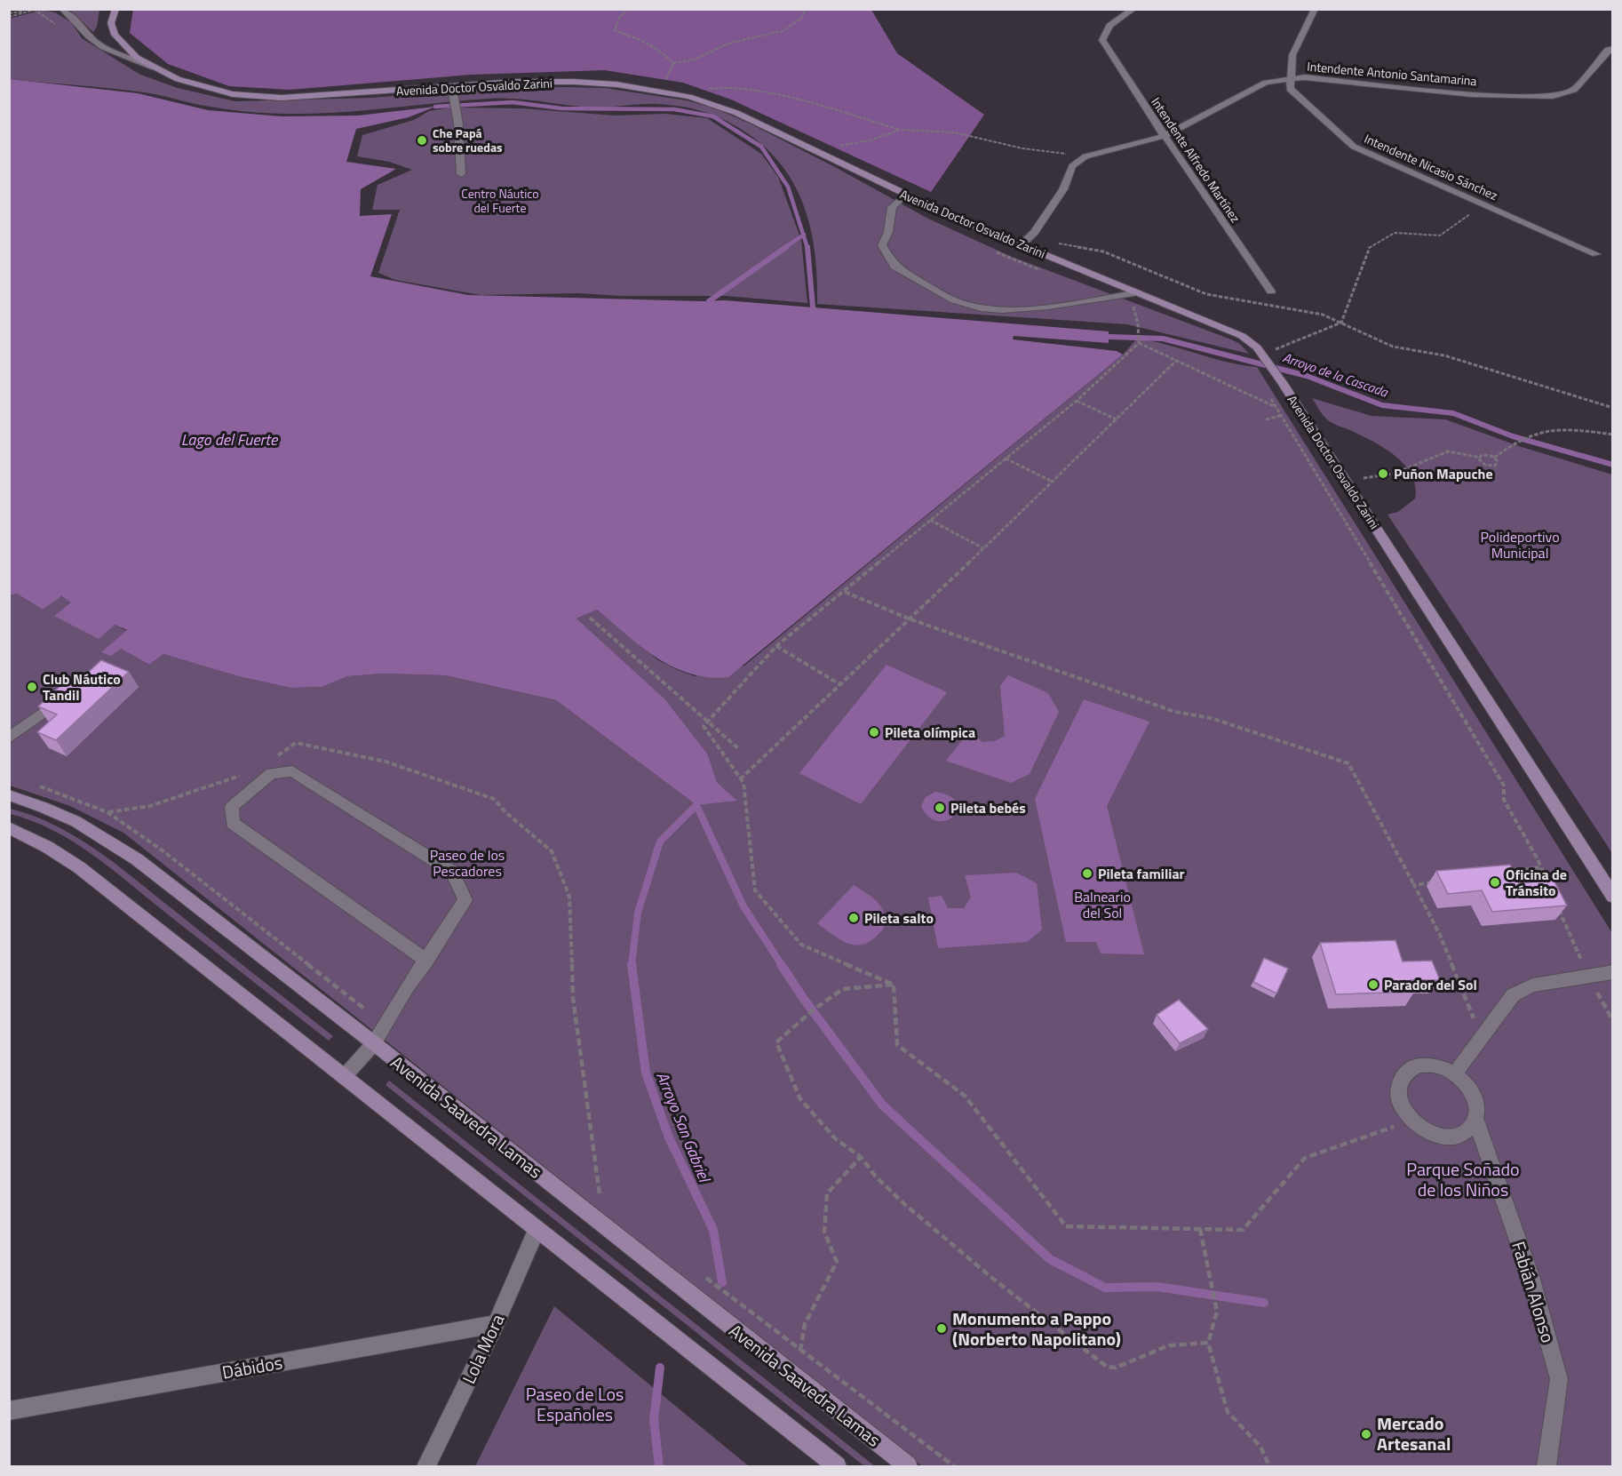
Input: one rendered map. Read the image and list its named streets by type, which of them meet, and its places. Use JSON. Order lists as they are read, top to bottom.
{
  "streets": {
    "main road": ["Avenida Doctor Osvaldo Zarini", "Avenida Saavedra Lamas"],
    "street": [
      "Intendente Antonio Santamarina",
      "Intendente Alfredo Martínez",
      "Intendente Nicasio Sánchez",
      "Fabián Alonso",
      "Lola Mora",
      "Dábidos"
    ]
  },
  "crossings": [
    ["Intendente Antonio Santamarina", "Intendente Alfredo Martínez"],
    ["Intendente Antonio Santamarina", "Intendente Nicasio Sánchez"],
    ["Lola Mora", "Dábidos"]
  ],
  "water": ["Arroyo de la Cascada", "Lago del Fuerte", "Arroyo San Gabriel"],
  "parks": [
    "Centro Náutico del Fuerte",
    "Polideportivo Municipal",
    "Paseo de los Pescadores",
    "Balneario del Sol",
    "Parque Soñado de los Niños",
    "Paseo de Los Españoles"
  ],
  "places": [
    "Che Papá sobre ruedas",
    "Puñon Mapuche",
    "Club Náutico Tandil",
    "Pileta olímpica",
    "Pileta bebés",
    "Pileta familiar",
    "Oficina de Tránsito",
    "Pileta salto",
    "Parador del Sol",
    "Monumento a Pappo (Norberto Napolitano)",
    "Mercado Artesanal"
  ]
}
